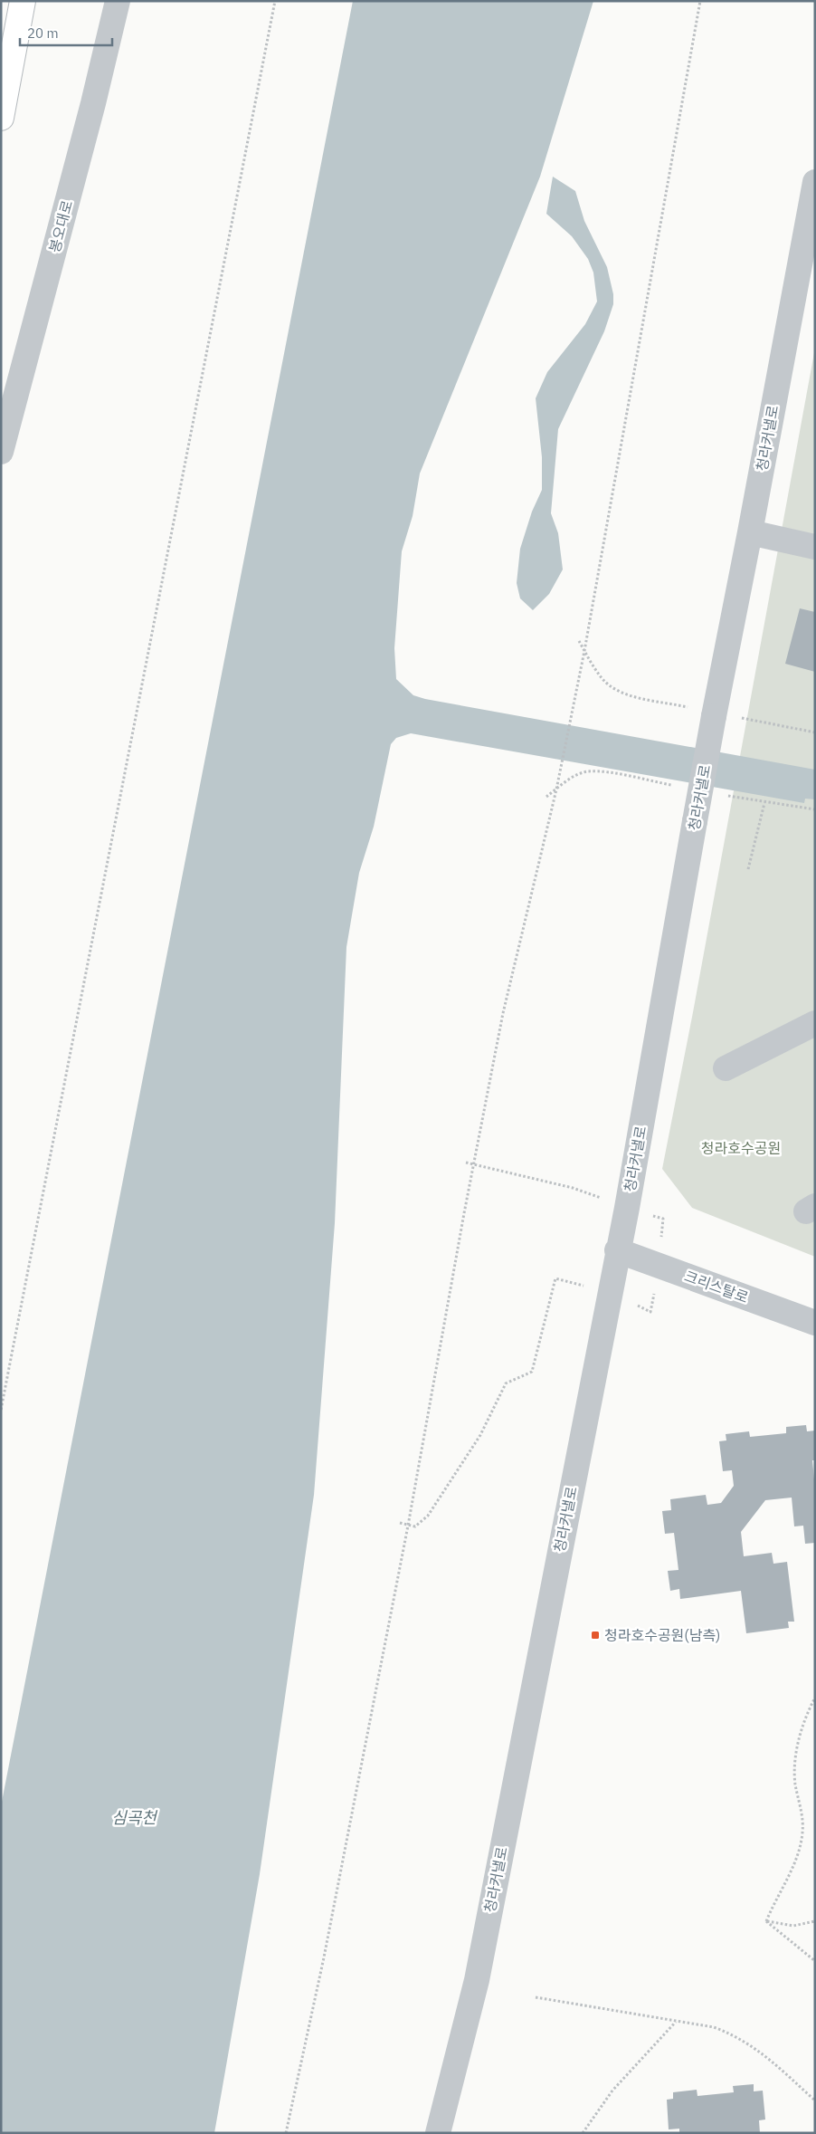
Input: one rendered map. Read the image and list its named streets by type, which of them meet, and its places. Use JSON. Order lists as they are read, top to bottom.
{
  "streets": {
    "street": ["봉오대로", "청라커낼로", "크리스탈로"]
  },
  "crossings": [
    ["청라커낼로", "크리스탈로"]
  ],
  "water": ["심곡천"],
  "parks": ["청라호수공원"],
  "places": {
    "transit": ["청라호수공원(남측)"]
  },
  "scale_bar": "20 m"
}
